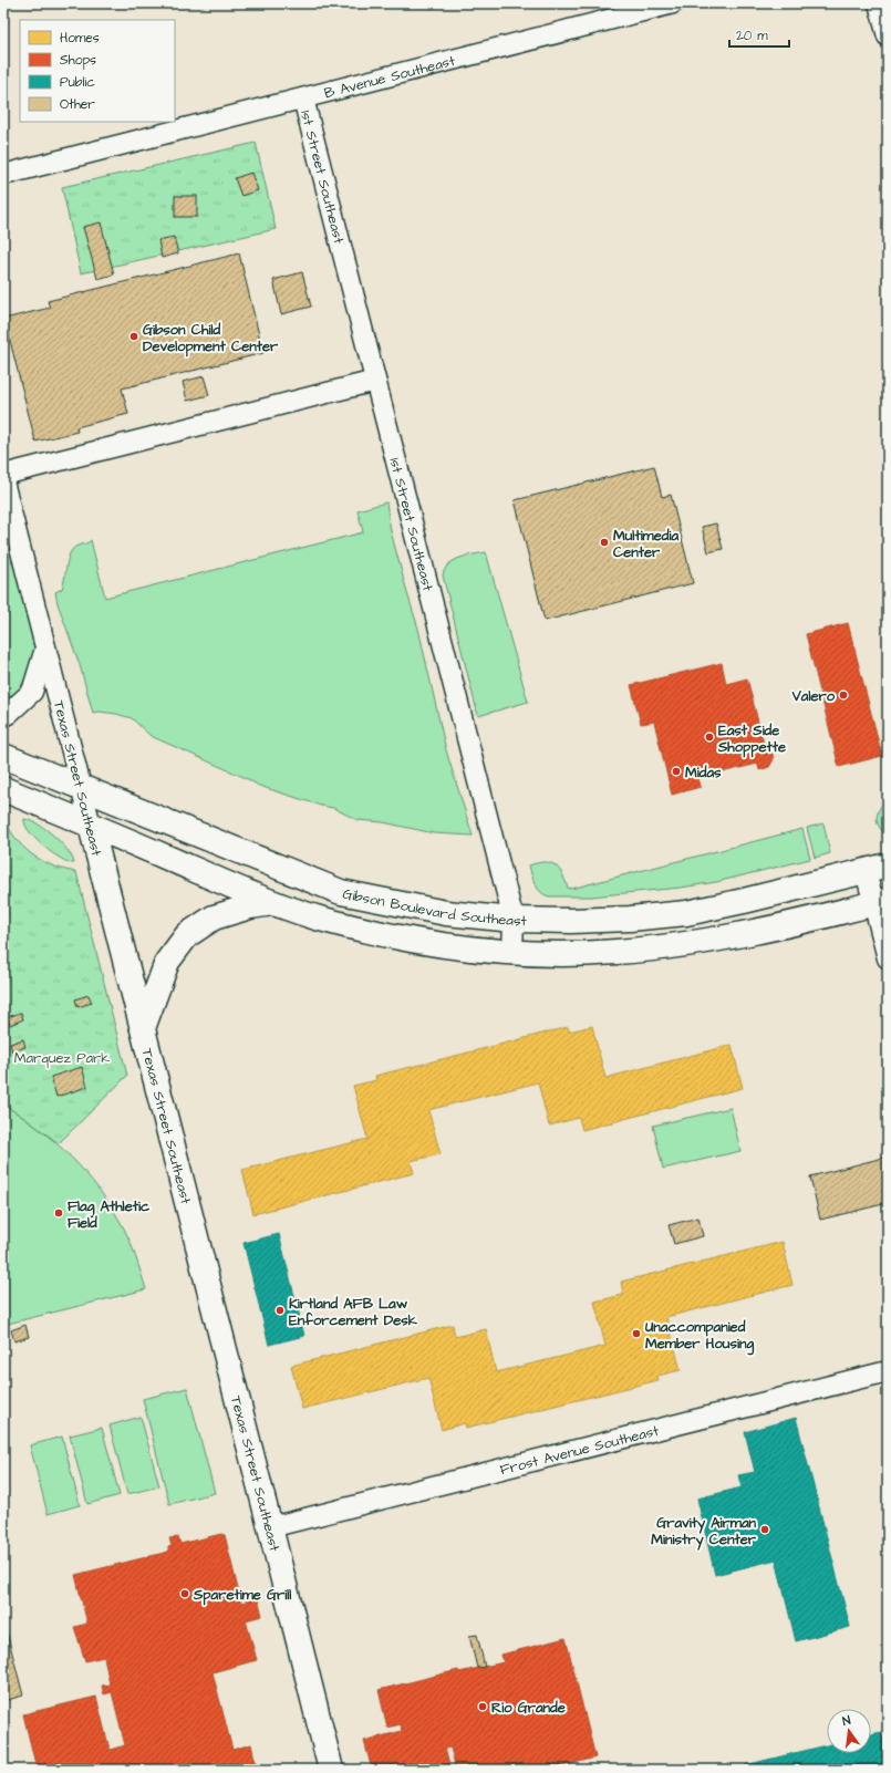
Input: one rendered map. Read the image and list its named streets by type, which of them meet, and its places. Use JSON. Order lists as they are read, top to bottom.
{
  "streets": {
    "main road": ["Texas Street Southeast", "Gibson Boulevard Southeast"],
    "street": ["B Avenue Southeast", "1st Street Southeast", "Frost Avenue Southeast"]
  },
  "crossings": [
    ["B Avenue Southeast", "1st Street Southeast"],
    ["1st Street Southeast", "Gibson Boulevard Southeast"],
    ["Texas Street Southeast", "Gibson Boulevard Southeast"],
    ["Texas Street Southeast", "Frost Avenue Southeast"]
  ],
  "parks": ["Marquez Park"],
  "places": [
    "Gibson Child Development Center",
    "Multimedia Center",
    "Valero",
    "East Side Shoppette",
    "Midas",
    "Flag Athletic Field",
    "Kirtland AFB Law Enforcement Desk",
    "Unaccompanied Member Housing",
    "Gravity Airman Ministry Center",
    "Sparetime Grill",
    "Rio Grande"
  ],
  "legend": [
    "Homes",
    "Shops",
    "Public",
    "Other"
  ],
  "scale_bar": "20 m",
  "north": "top"
}
